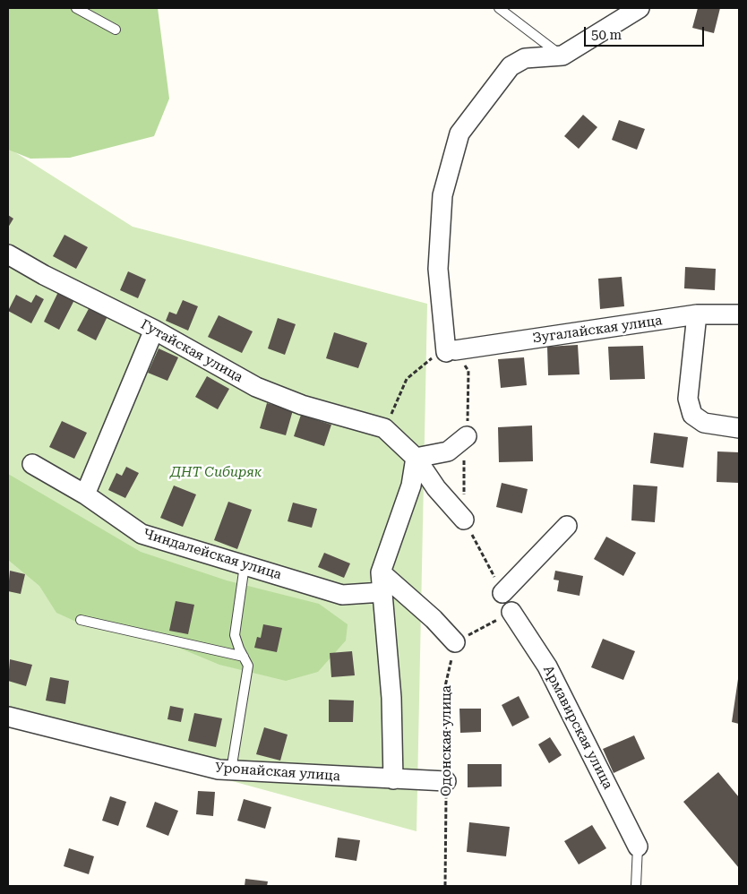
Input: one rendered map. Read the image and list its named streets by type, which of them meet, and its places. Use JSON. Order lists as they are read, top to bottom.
{
  "streets": {
    "street": [
      "Зугалайская улица",
      "Гутайская улица",
      "Чиндалейская улица",
      "Армавирская улица",
      "Уронайская улица"
    ],
    "path": ["Одонская улица"]
  },
  "crossings": [
    ["Зугалайская улица", "Гутайская улица"],
    ["Одонская улица", "Уронайская улица"]
  ],
  "parks": ["ДНТ Сибиряк"],
  "scale_bar": "50 m"
}
